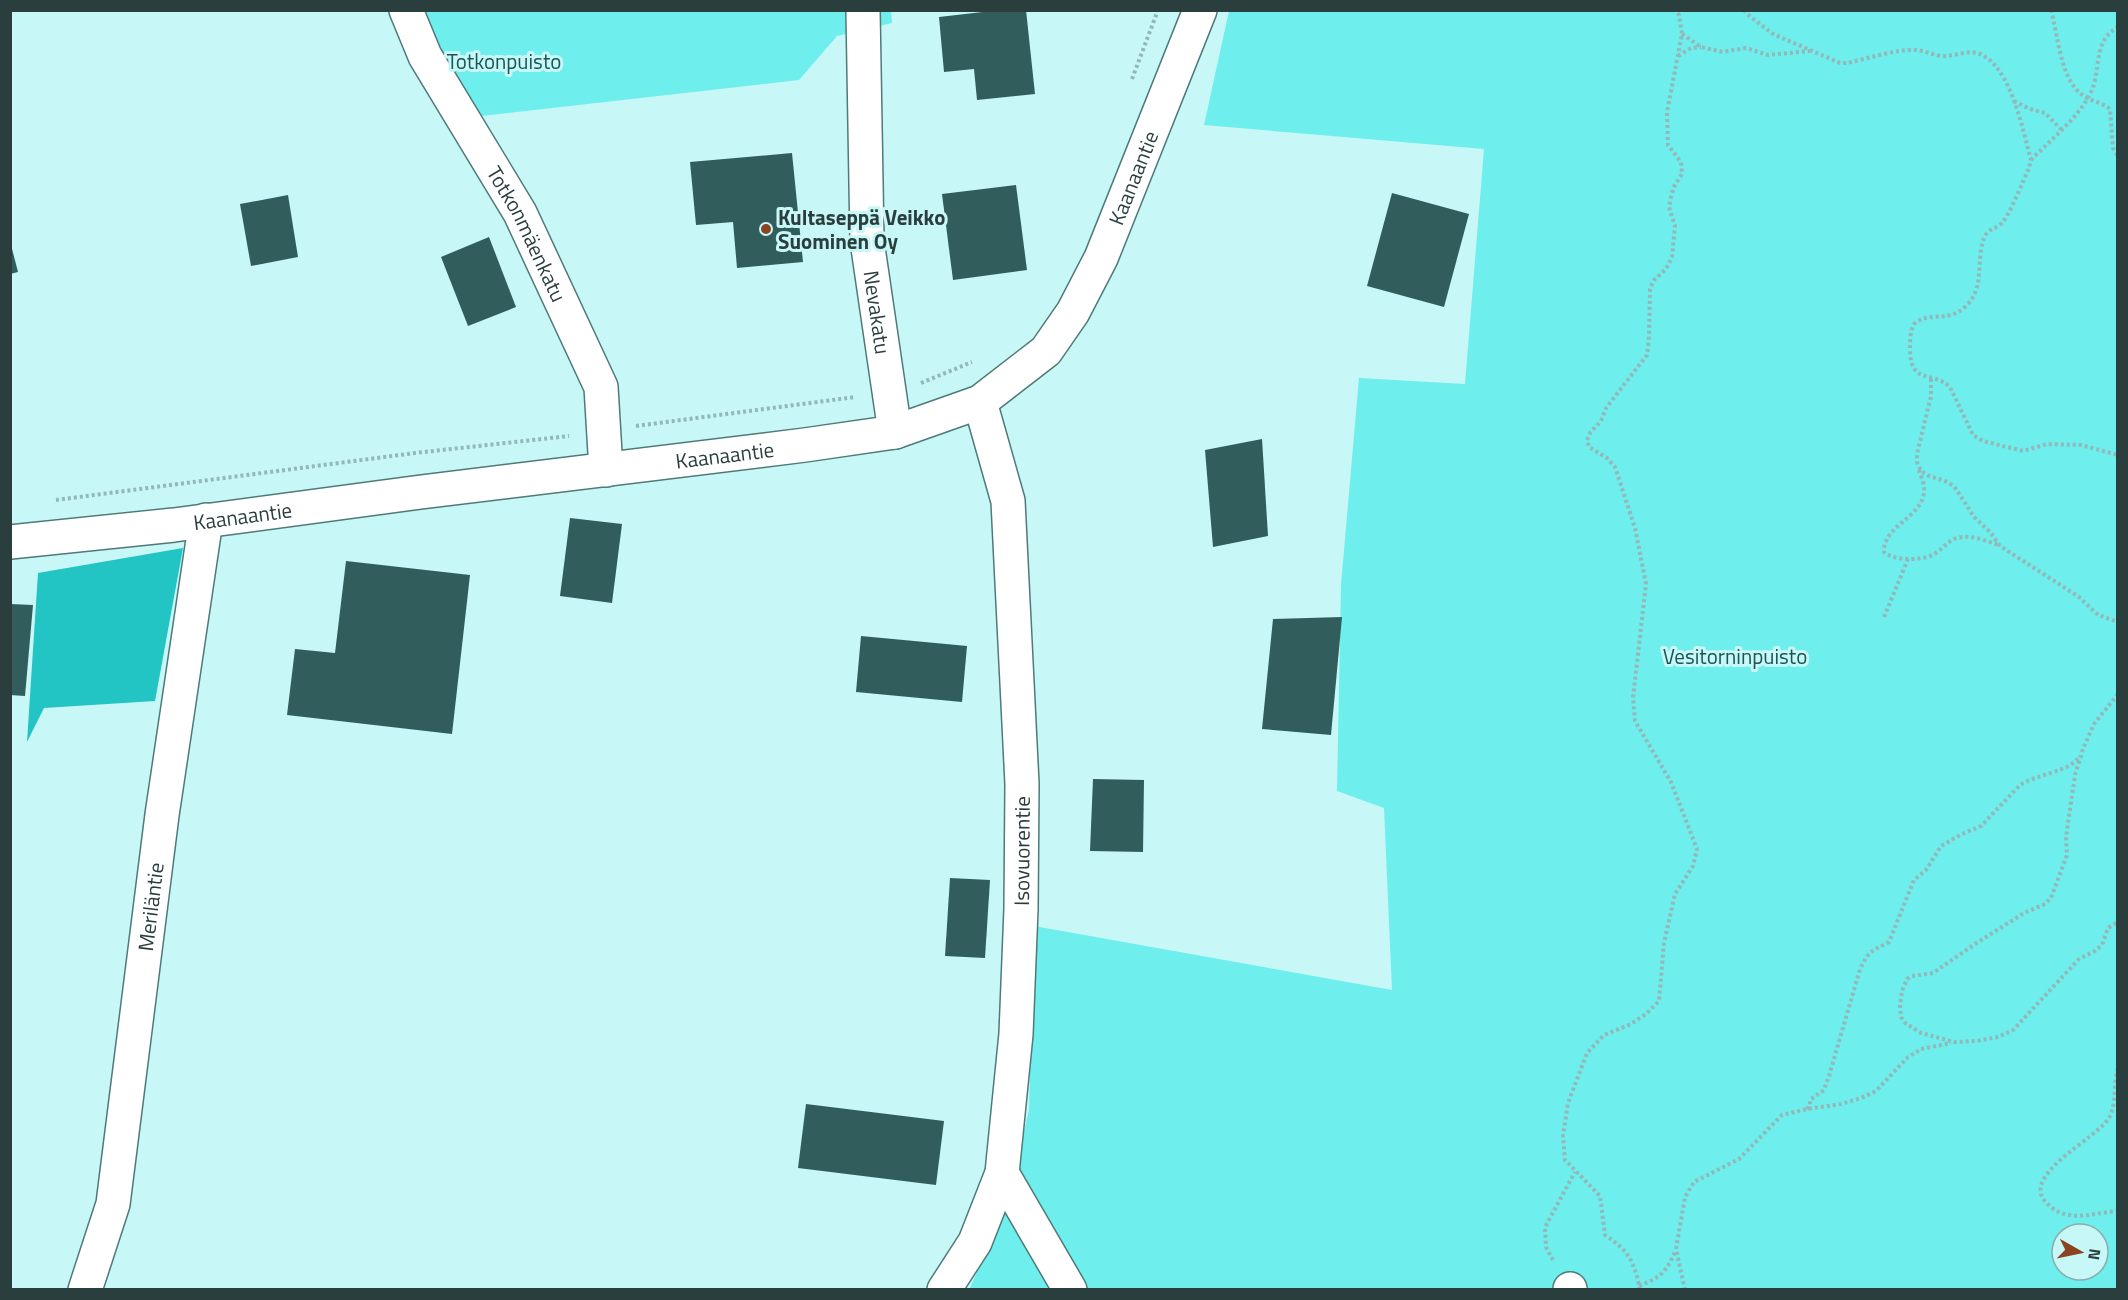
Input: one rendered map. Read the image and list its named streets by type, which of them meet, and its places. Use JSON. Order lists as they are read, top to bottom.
{
  "streets": {
    "street": [
      "Kaanaantie",
      "Totkonmäenkatu",
      "Nevakatu",
      "Isovuorentie",
      "Meriläntie"
    ]
  },
  "crossings": [
    ["Kaanaantie", "Totkonmäenkatu"],
    ["Kaanaantie", "Nevakatu"],
    ["Kaanaantie", "Isovuorentie"],
    ["Kaanaantie", "Meriläntie"]
  ],
  "parks": ["Totkonpuisto", "Vesitorninpuisto"],
  "places": ["Kultaseppä Veikko Suominen Oy"],
  "north": "right"
}
